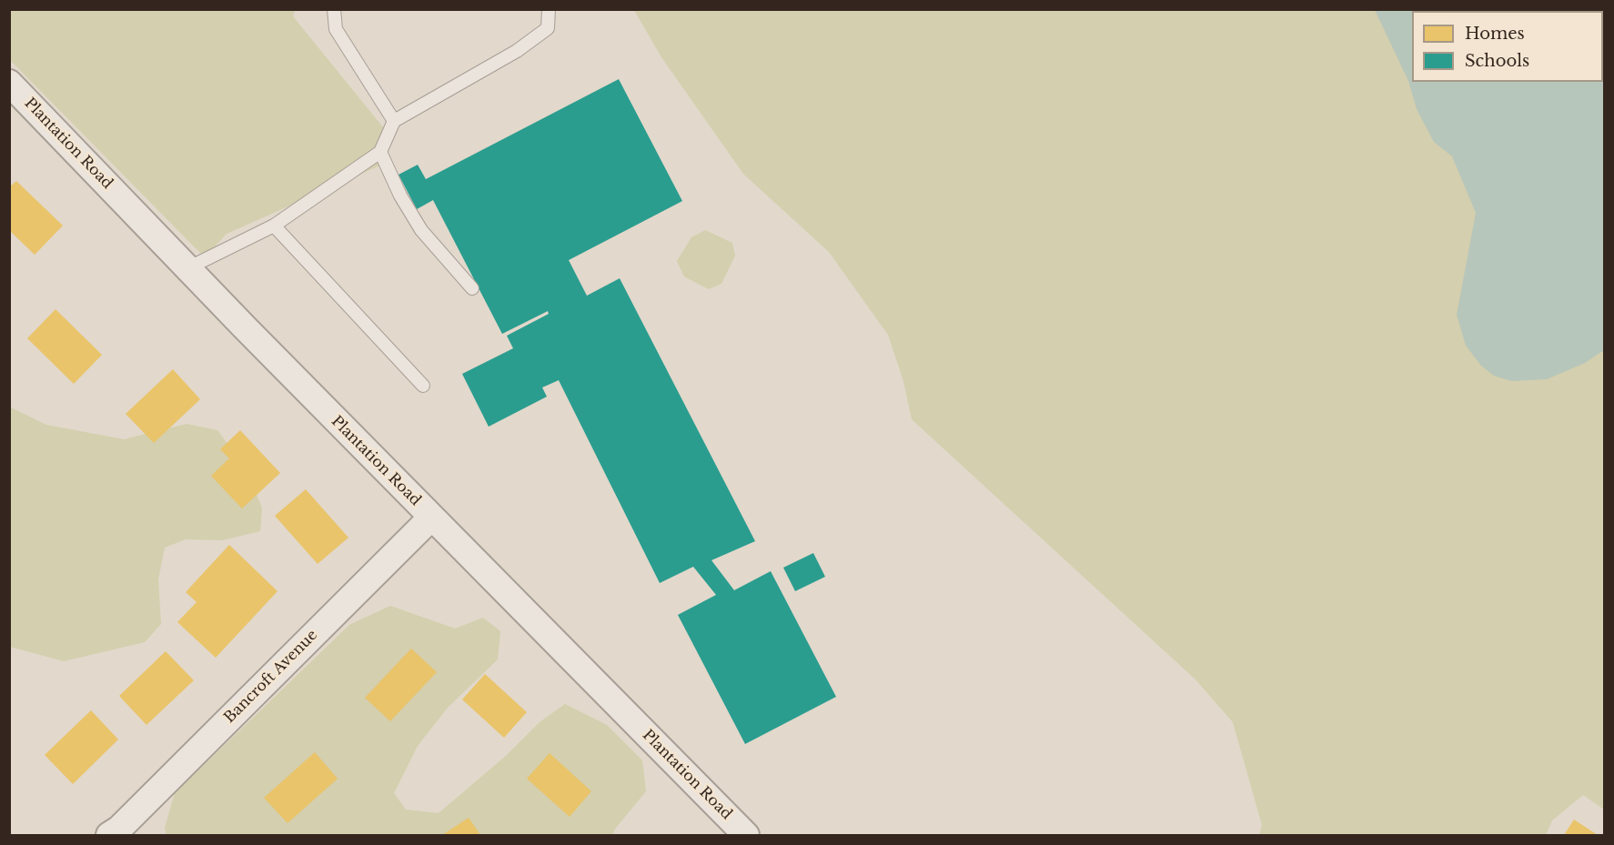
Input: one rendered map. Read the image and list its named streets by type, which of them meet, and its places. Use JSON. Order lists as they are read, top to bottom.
{
  "streets": {
    "street": ["Plantation Road", "Bancroft Avenue"]
  },
  "crossings": [
    ["Plantation Road", "Bancroft Avenue"]
  ],
  "legend": ["Homes", "Schools"]
}
